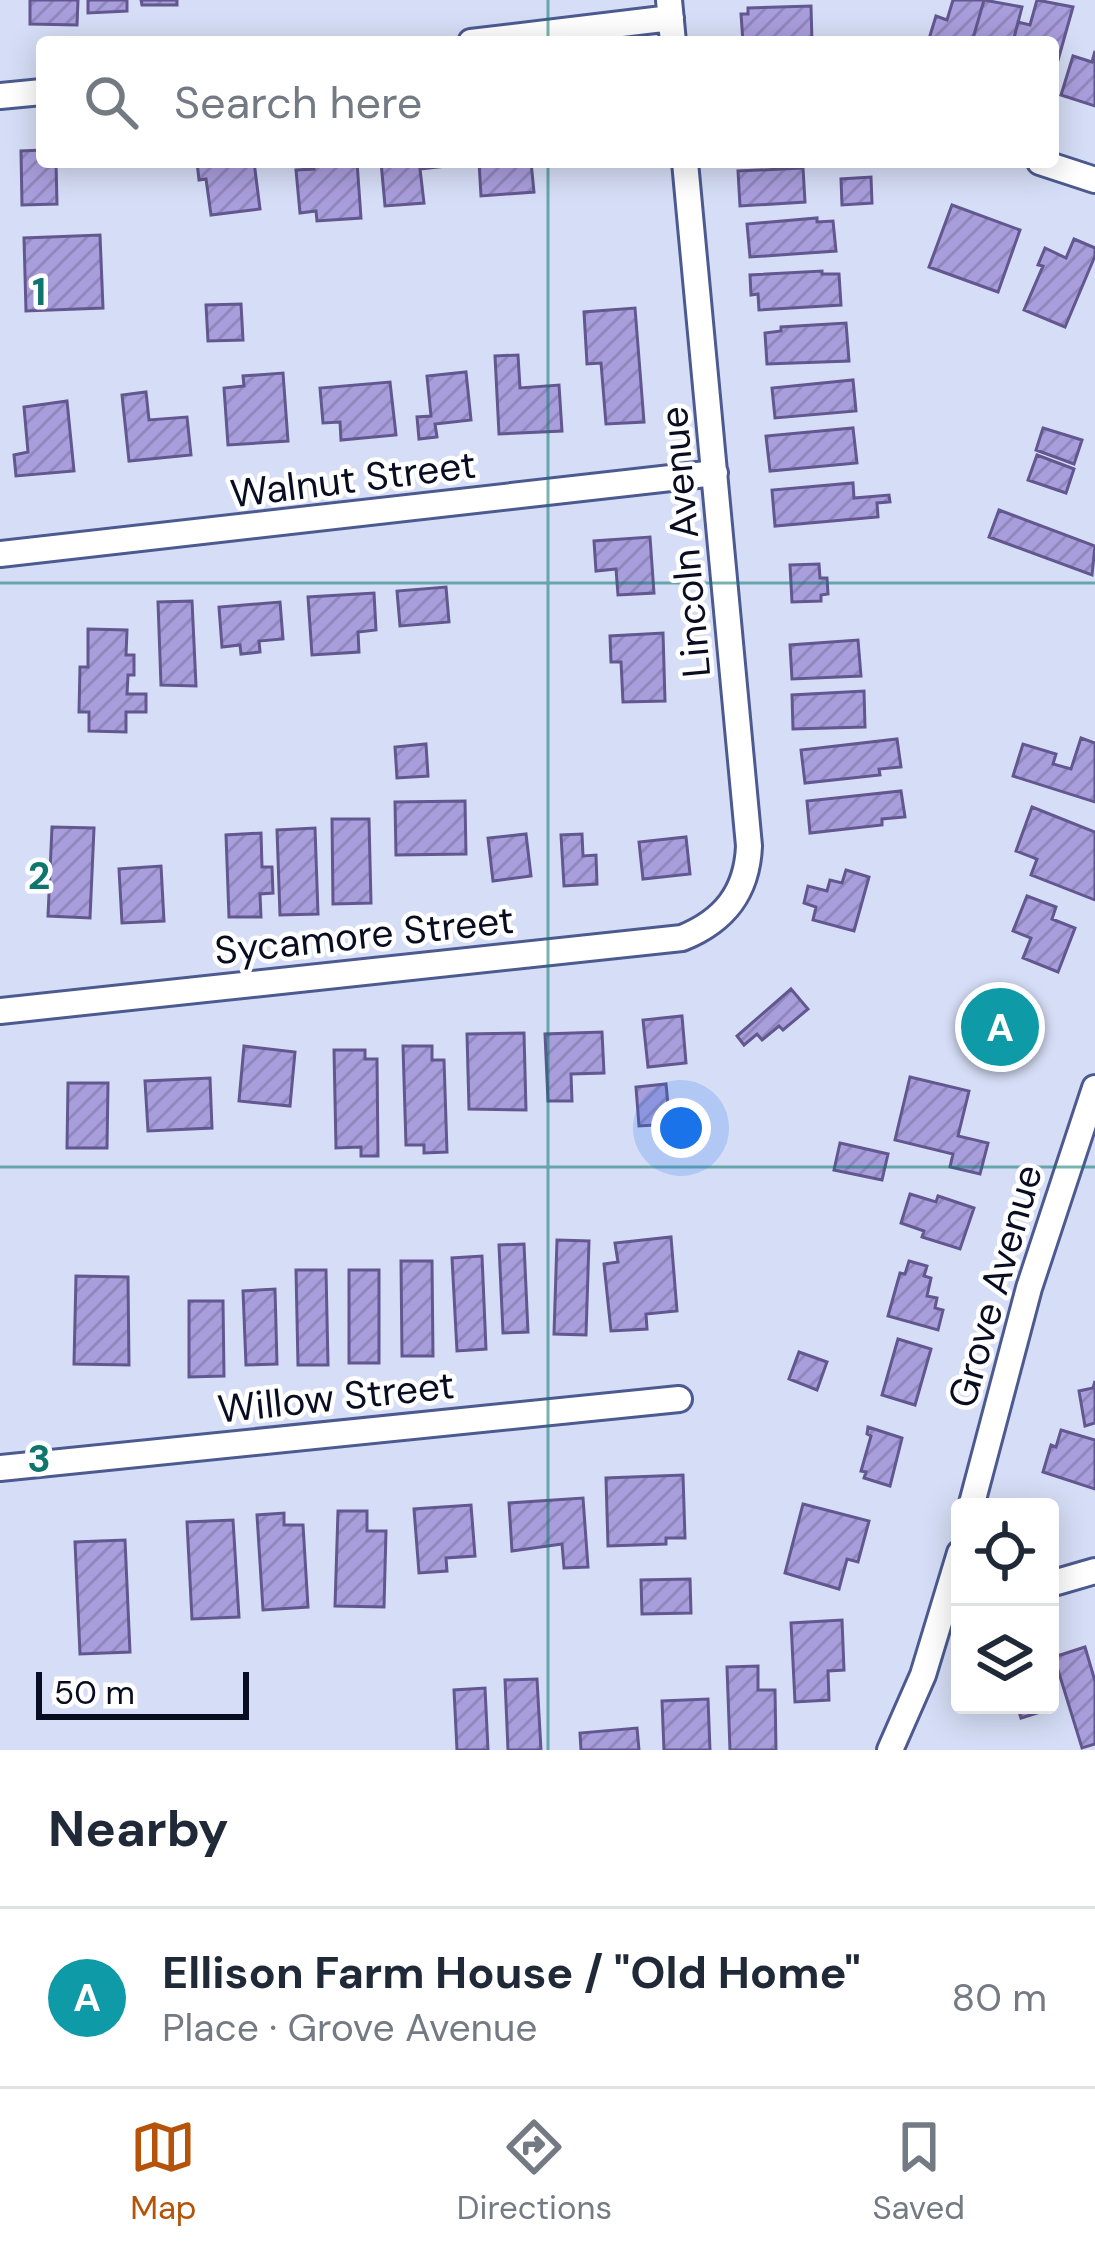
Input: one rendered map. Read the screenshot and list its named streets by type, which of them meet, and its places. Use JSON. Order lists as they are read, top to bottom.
{
  "streets": {
    "street": [
      "Walnut Street",
      "Lincoln Avenue",
      "Sycamore Street",
      "Grove Avenue",
      "Willow Street"
    ]
  },
  "crossings": [
    ["Walnut Street", "Lincoln Avenue"],
    ["Lincoln Avenue", "Sycamore Street"]
  ],
  "scale_bar": "50 m",
  "page": {
    "search": "Search here",
    "pins": "A",
    "scale": "50 m",
    "heading": "Nearby",
    "list": [
      {
        "mark": "A",
        "name": "Ellison Farm House / \"Old Home\"",
        "note": "Place · Grove Avenue",
        "value": "80 m"
      }
    ],
    "nav": ["Map", "Directions", "Saved"]
  },
  "grid": {
    "rows": ["1", "2", "3"]
  }
}
